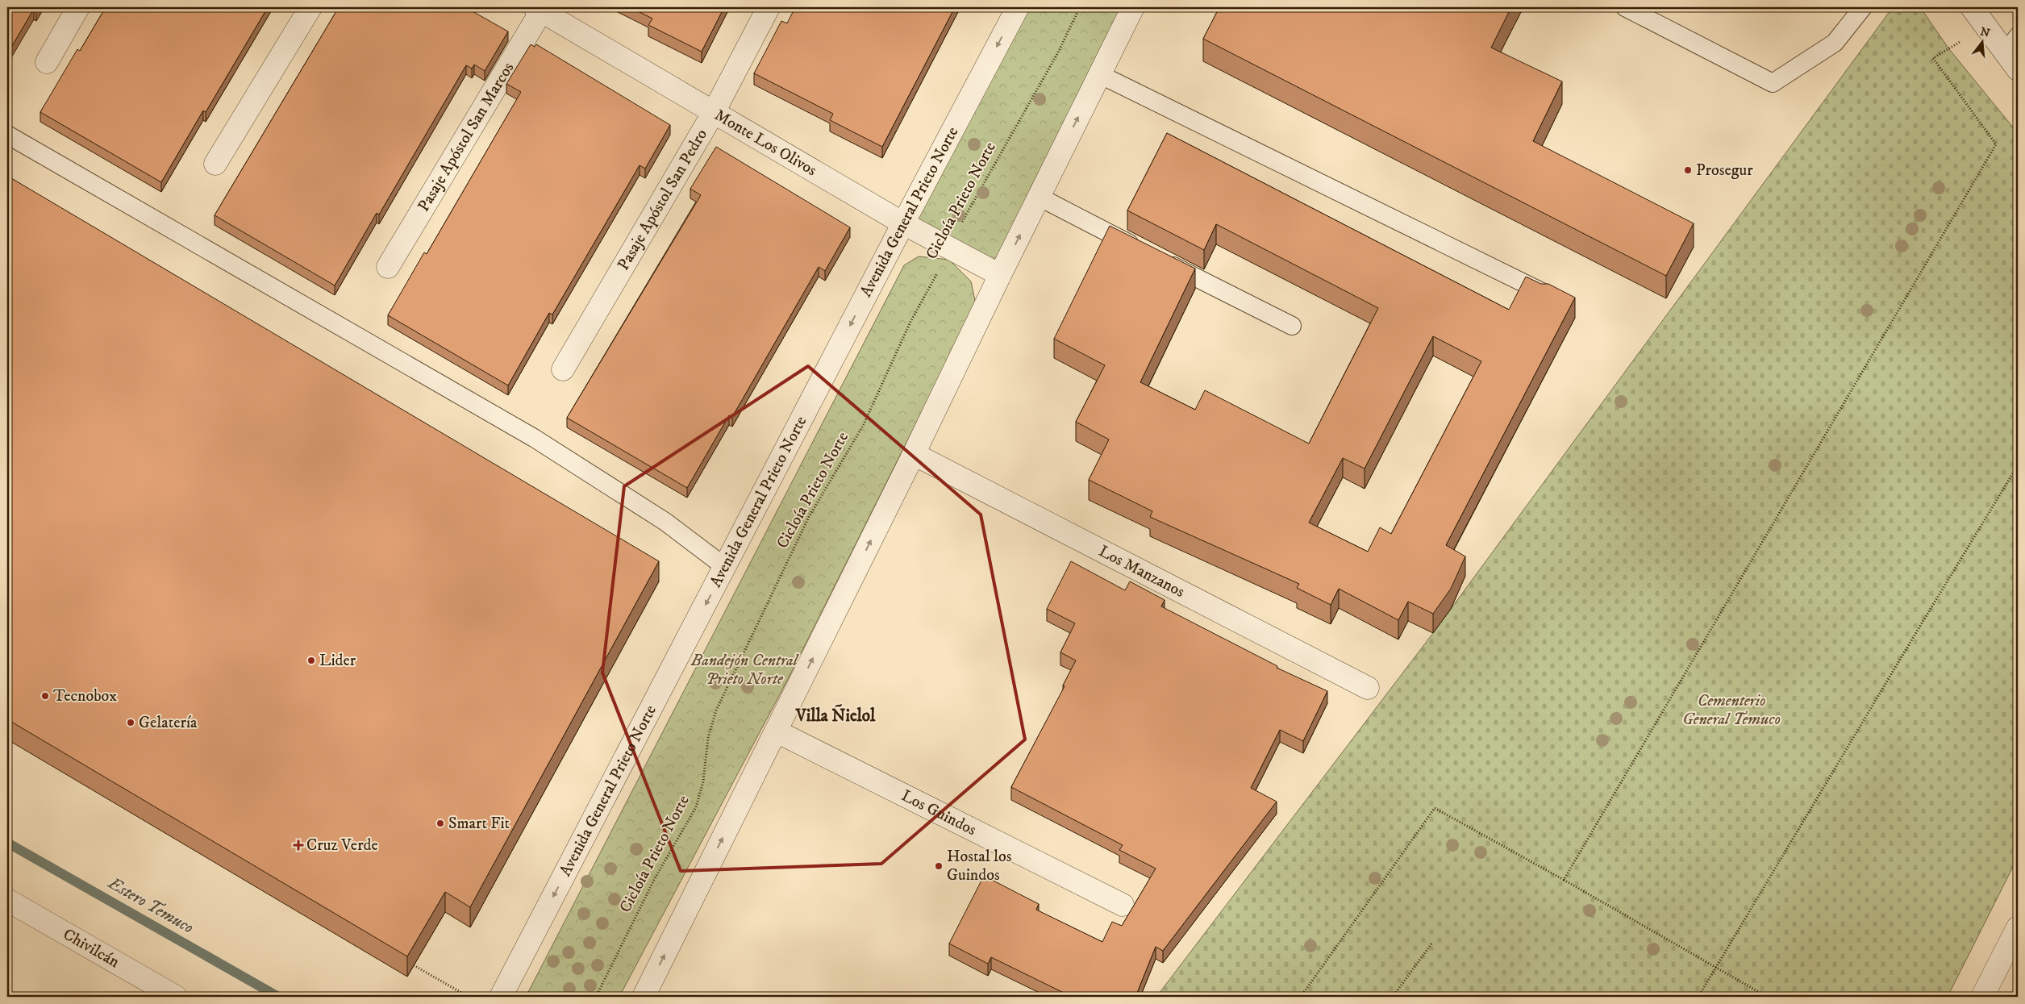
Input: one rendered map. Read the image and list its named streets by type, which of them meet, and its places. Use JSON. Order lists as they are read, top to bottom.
{
  "streets": {
    "street": [
      "Pasaje Apóstol San Marcos",
      "Monte Los Olivos",
      "Pasaje Apóstol San Pedro",
      "Avenida General Prieto Norte",
      "Los Manzanos",
      "Los Guindos",
      "Chivilcán"
    ],
    "path": ["Cicloía Prieto Norte"]
  },
  "crossings": [
    ["Pasaje Apóstol San Marcos", "Monte Los Olivos"],
    ["Monte Los Olivos", "Pasaje Apóstol San Pedro"],
    ["Monte Los Olivos", "Cicloía Prieto Norte"],
    ["Monte Los Olivos", "Avenida General Prieto Norte"]
  ],
  "districts": ["Villa Ñielol"],
  "water": ["Estero Temuco"],
  "parks": ["Bandejón Central Prieto Norte", "Cementerio General Temuco"],
  "places": {
    "other": [
      "Prosegur",
      "Lider",
      "Tecnobox",
      "Gelatería",
      "Smart Fit",
      "Hostal los Guindos"
    ],
    "health": ["Cruz Verde"]
  },
  "north": "top"
}
